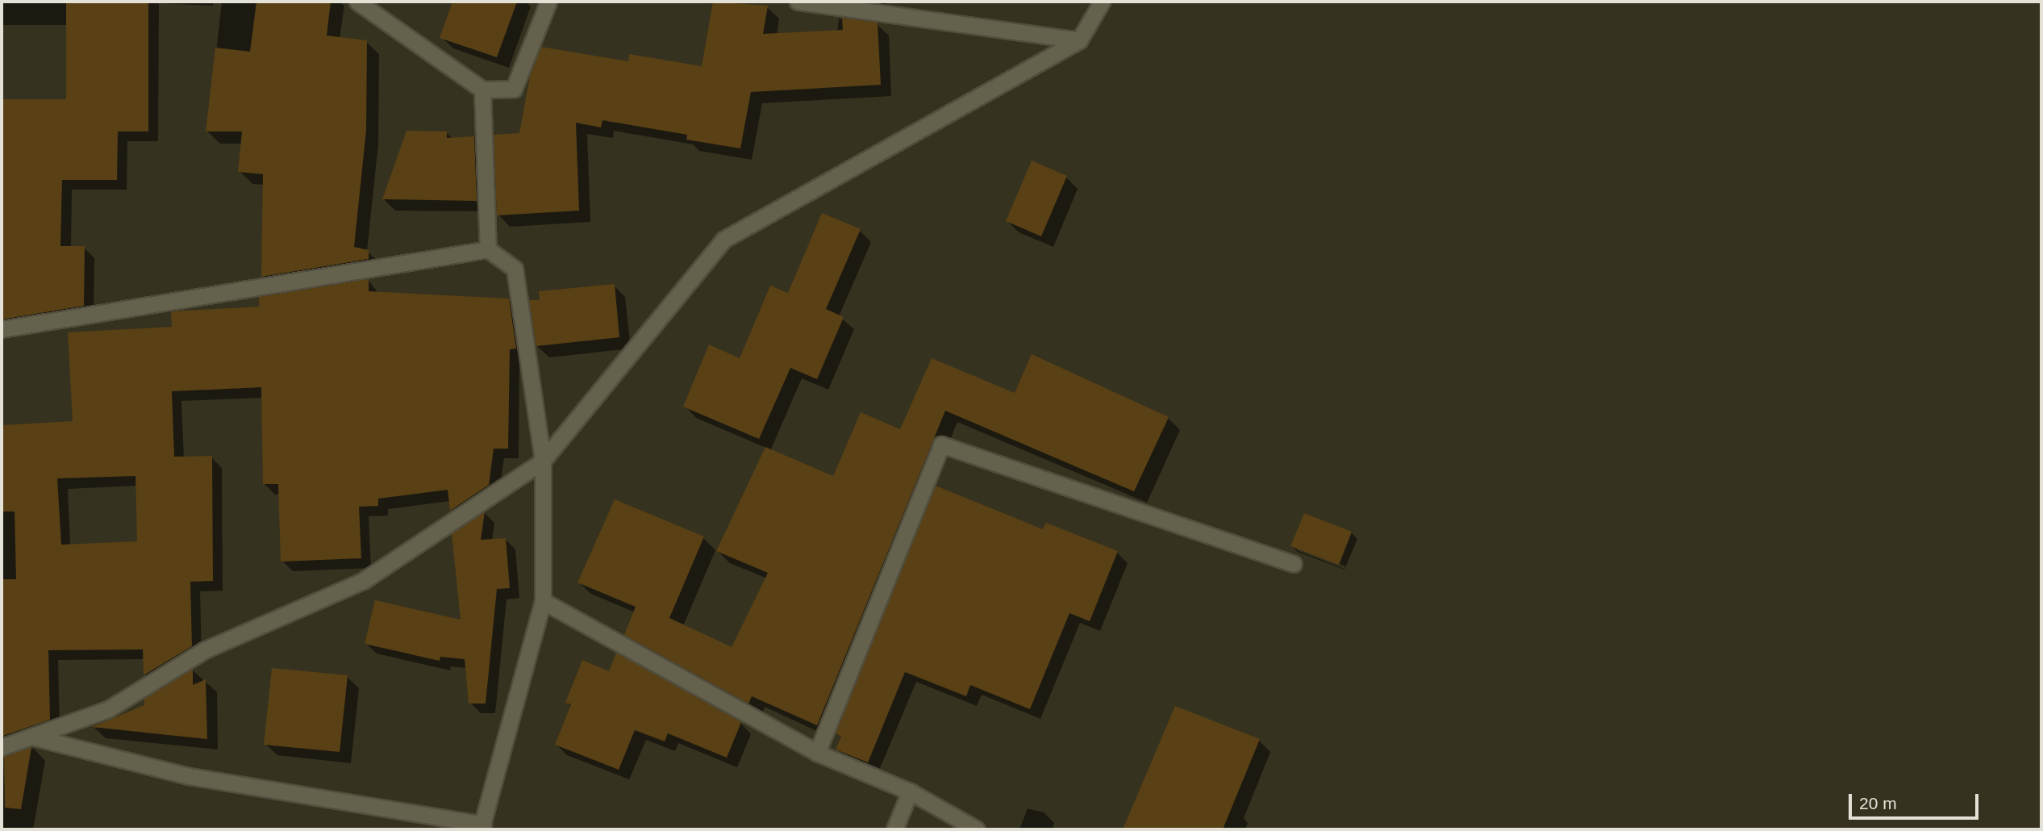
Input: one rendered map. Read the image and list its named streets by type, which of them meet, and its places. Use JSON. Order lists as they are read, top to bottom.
{
  "scale_bar": "20 m"
}
